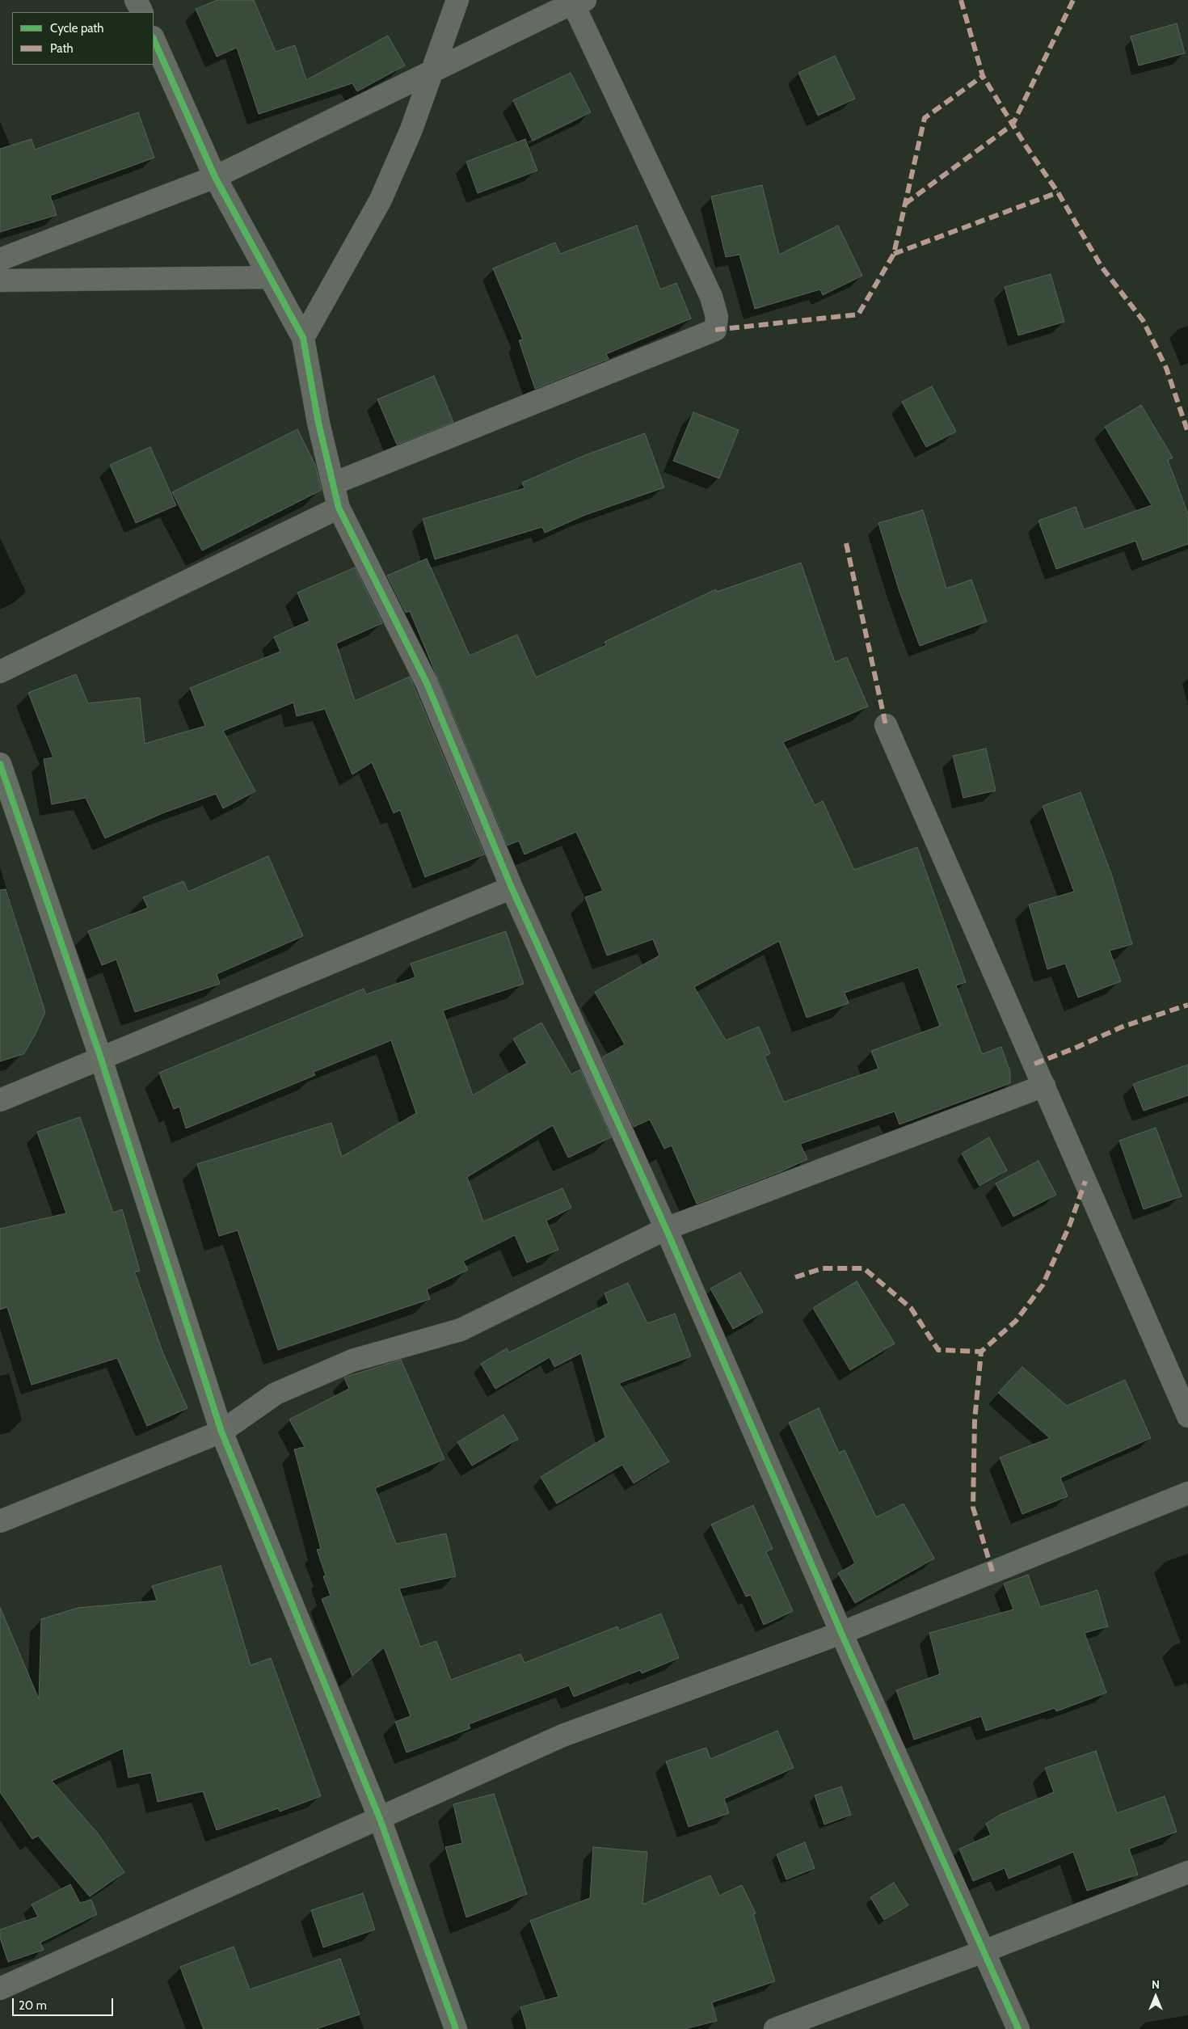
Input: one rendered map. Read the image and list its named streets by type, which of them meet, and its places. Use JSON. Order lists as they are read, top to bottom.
{
  "legend": ["Cycle path", "Path"],
  "scale_bar": "20 m",
  "north": "top"
}
